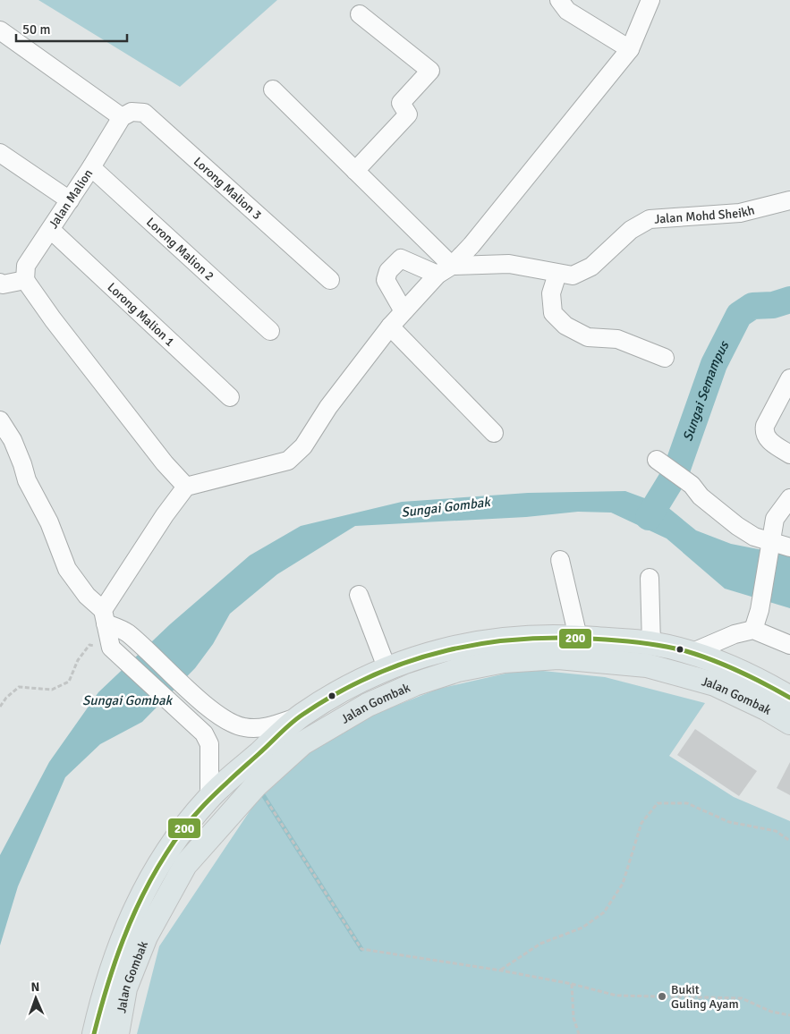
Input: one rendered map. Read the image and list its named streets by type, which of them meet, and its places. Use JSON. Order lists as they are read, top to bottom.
{
  "streets": {
    "main road": ["Jalan Gombak"],
    "street": [
      "Lorong Malion 3",
      "Jalan Malion",
      "Jalan Mohd Sheikh",
      "Lorong Malion 2",
      "Lorong Malion 1"
    ]
  },
  "crossings": [
    ["Lorong Malion 3", "Jalan Malion"],
    ["Jalan Malion", "Lorong Malion 2"],
    ["Jalan Malion", "Lorong Malion 1"]
  ],
  "water": ["Sungai Semampus", "Sungai Gombak"],
  "places": ["Bukit Guling Ayam"],
  "lines": ["transit line 200"],
  "scale_bar": "50 m",
  "north": "top"
}
